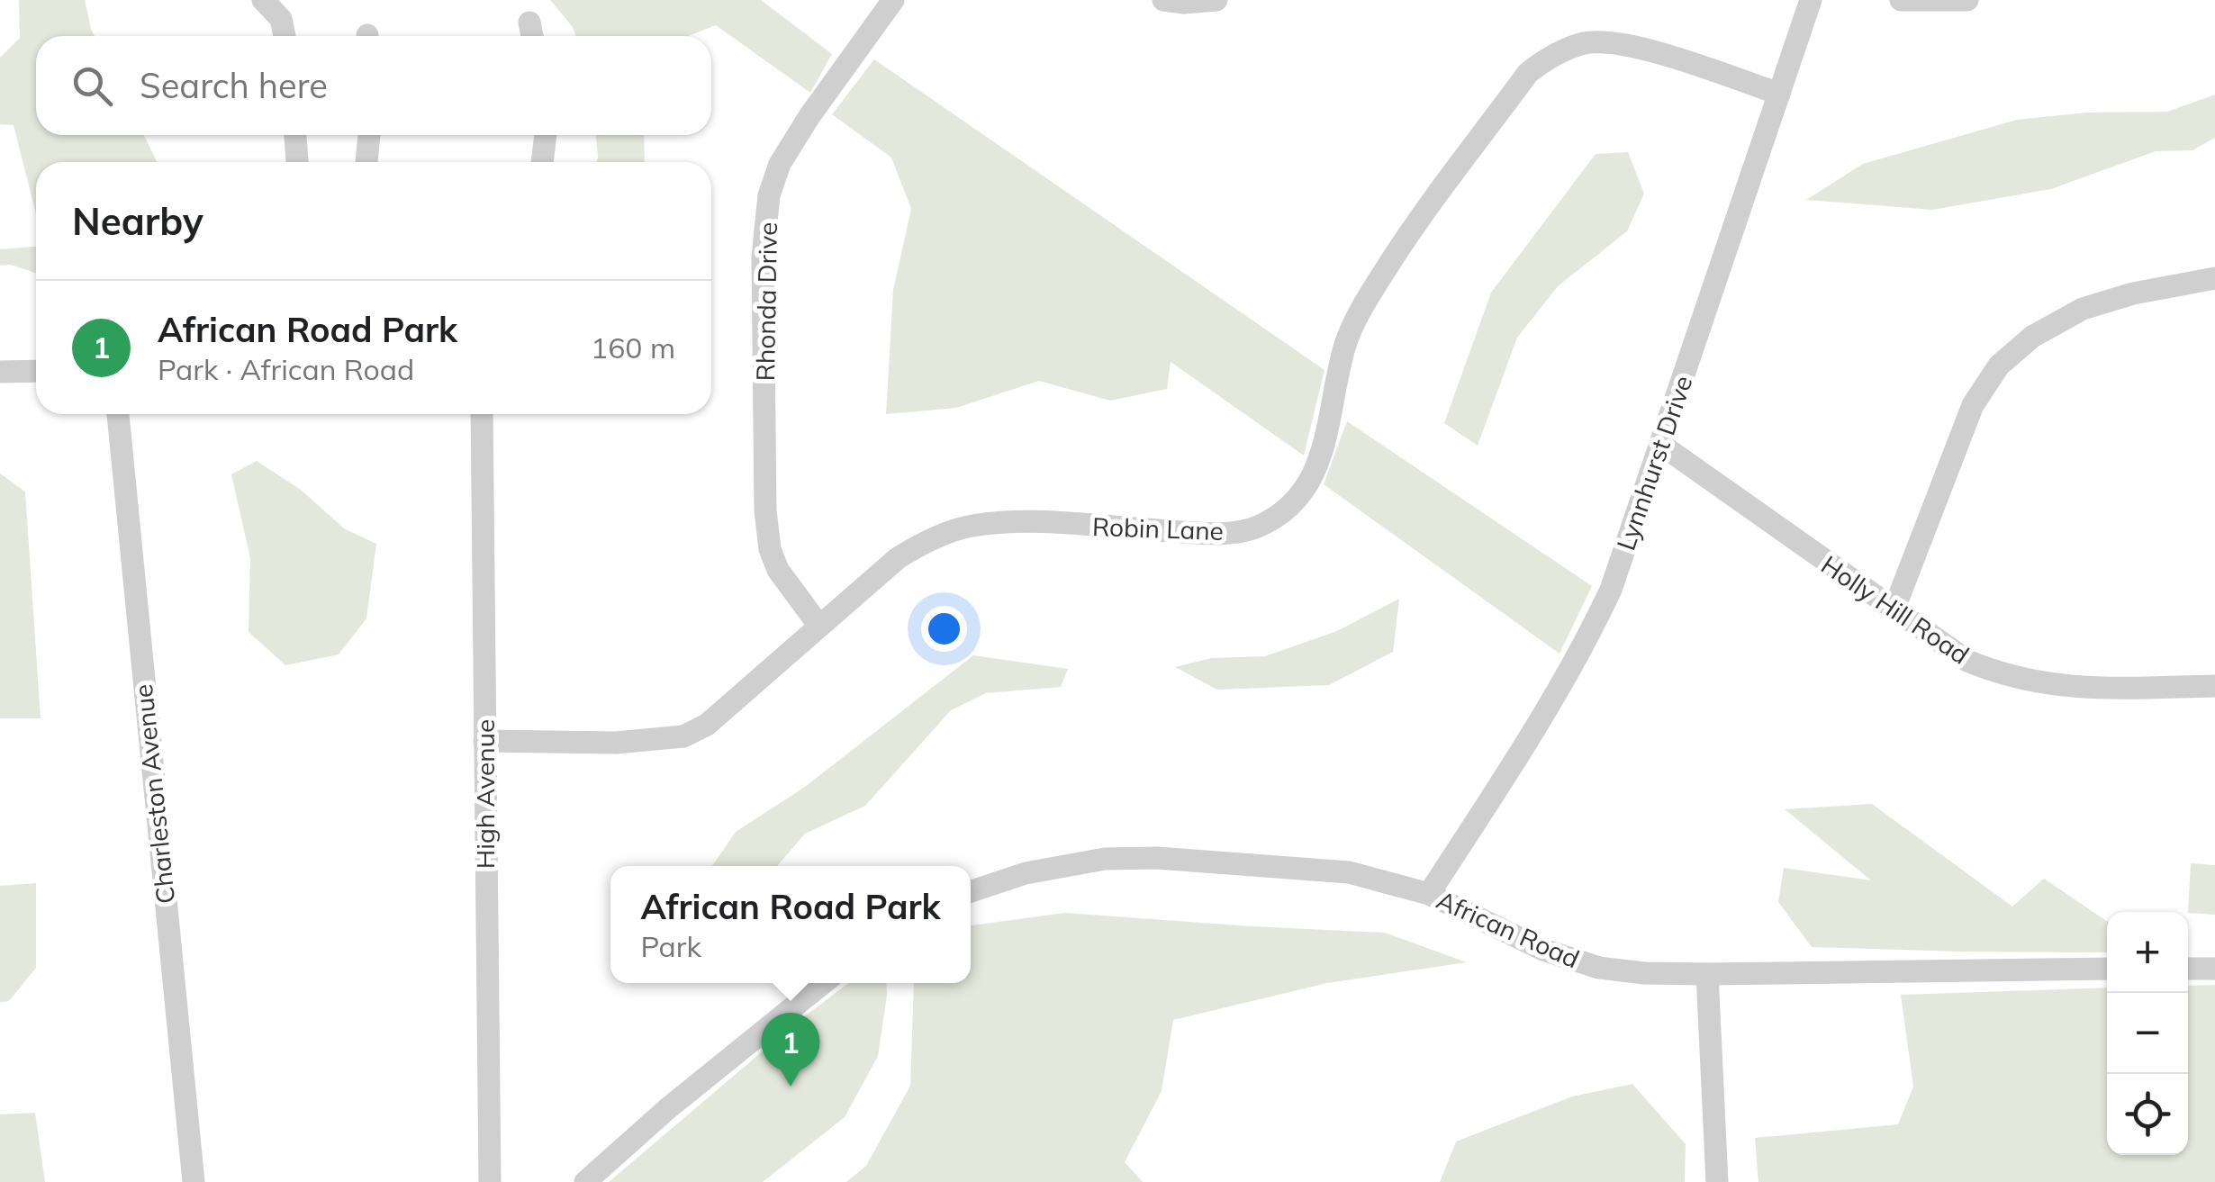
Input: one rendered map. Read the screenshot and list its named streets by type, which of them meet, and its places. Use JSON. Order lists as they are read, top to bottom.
{
  "streets": {
    "street": [
      "Rhonda Drive",
      "Lynnhurst Drive",
      "Robin Lane",
      "Holly Hill Road",
      "Charleston Avenue",
      "High Avenue",
      "African Road"
    ]
  },
  "crossings": [
    ["Rhonda Drive", "Robin Lane"],
    ["Lynnhurst Drive", "Robin Lane"],
    ["Lynnhurst Drive", "Holly Hill Road"],
    ["Lynnhurst Drive", "African Road"],
    ["Robin Lane", "High Avenue"]
  ],
  "page": {
    "search": "Search here",
    "heading": "Nearby",
    "list": [
      {
        "mark": "1",
        "name": "African Road Park",
        "note": "Park · African Road",
        "value": "160 m"
      }
    ],
    "popup": ["African Road Park", "Park"],
    "map_buttons": ["+", "−"],
    "pins": "1"
  }
}
